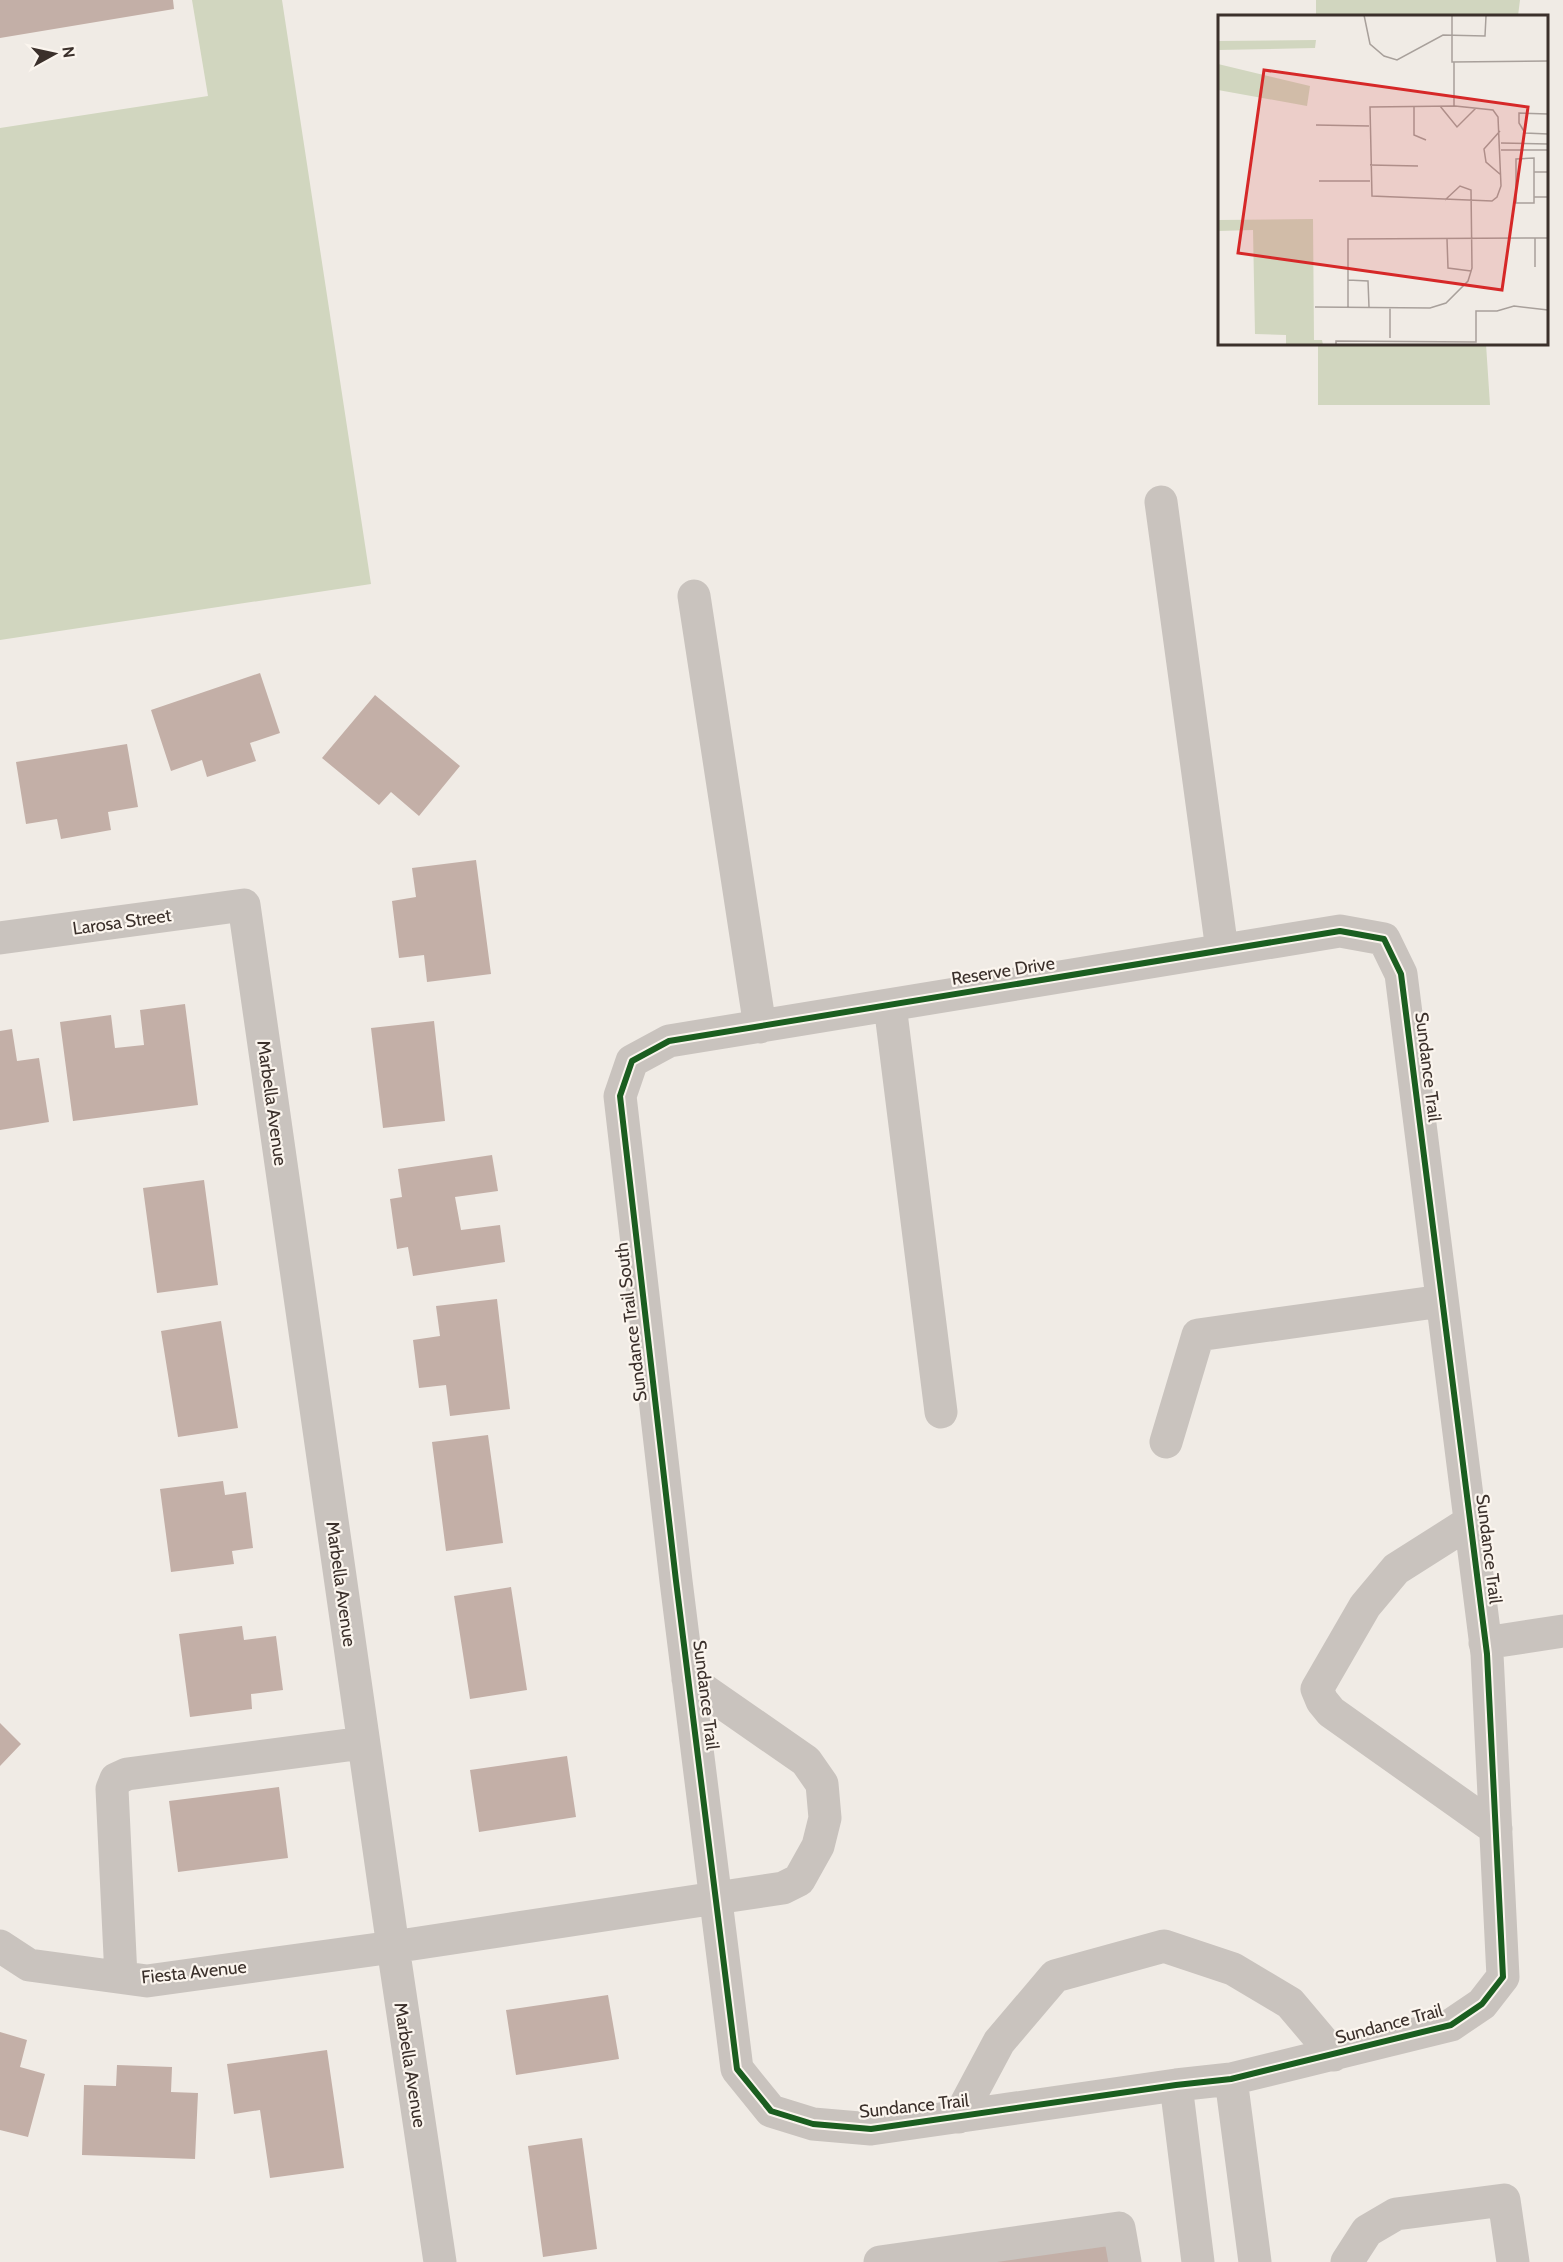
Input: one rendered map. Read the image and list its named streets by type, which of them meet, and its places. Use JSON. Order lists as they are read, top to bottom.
{
  "streets": {
    "street": [
      "Larosa Street",
      "Reserve Drive",
      "Sundance Trail",
      "Marbella Avenue",
      "Sundance Trail South",
      "Fiesta Avenue"
    ]
  },
  "crossings": [
    ["Larosa Street", "Marbella Avenue"],
    ["Reserve Drive", "Sundance Trail"],
    ["Reserve Drive", "Sundance Trail South"],
    ["Sundance Trail", "Sundance Trail South"],
    ["Marbella Avenue", "Fiesta Avenue"]
  ],
  "north": "right"
}
